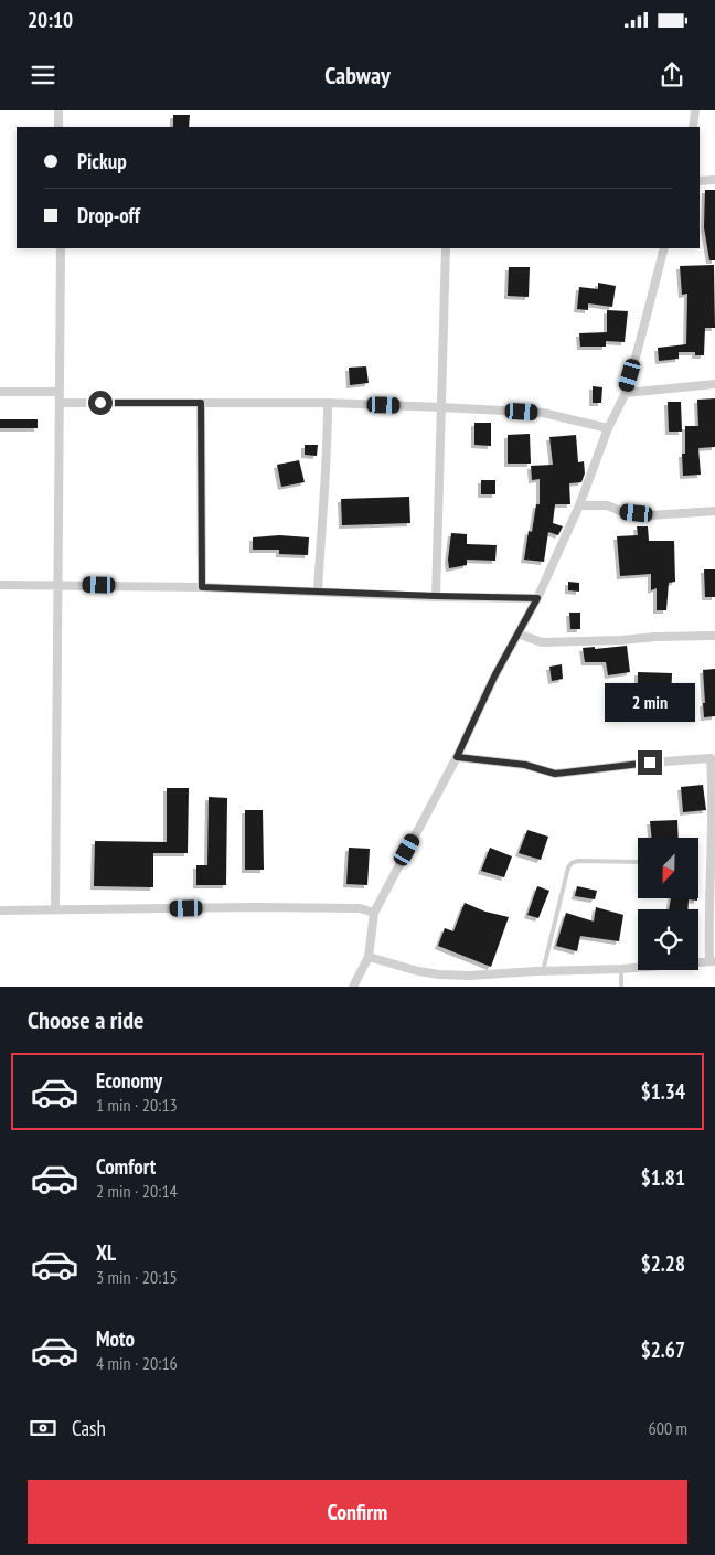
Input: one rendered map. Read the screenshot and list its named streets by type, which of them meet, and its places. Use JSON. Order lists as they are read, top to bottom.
{
  "north": "bottom",
  "page": {
    "status": "20:10",
    "header": "Cabway",
    "banner": ["Pickup", "Drop-off"],
    "bubble": "2 min",
    "heading": "Choose a ride",
    "list": [
      {
        "name": "Economy",
        "note": "1 min · 20:13",
        "value": "$1.34"
      },
      {
        "name": "Comfort",
        "note": "2 min · 20:14",
        "value": "$1.81"
      },
      {
        "name": "XL",
        "note": "3 min · 20:15",
        "value": "$2.28"
      },
      {
        "name": "Moto",
        "note": "4 min · 20:16",
        "value": "$2.67"
      }
    ],
    "pay": ["Cash", "600 m"],
    "buttons": "Confirm"
  }
}
